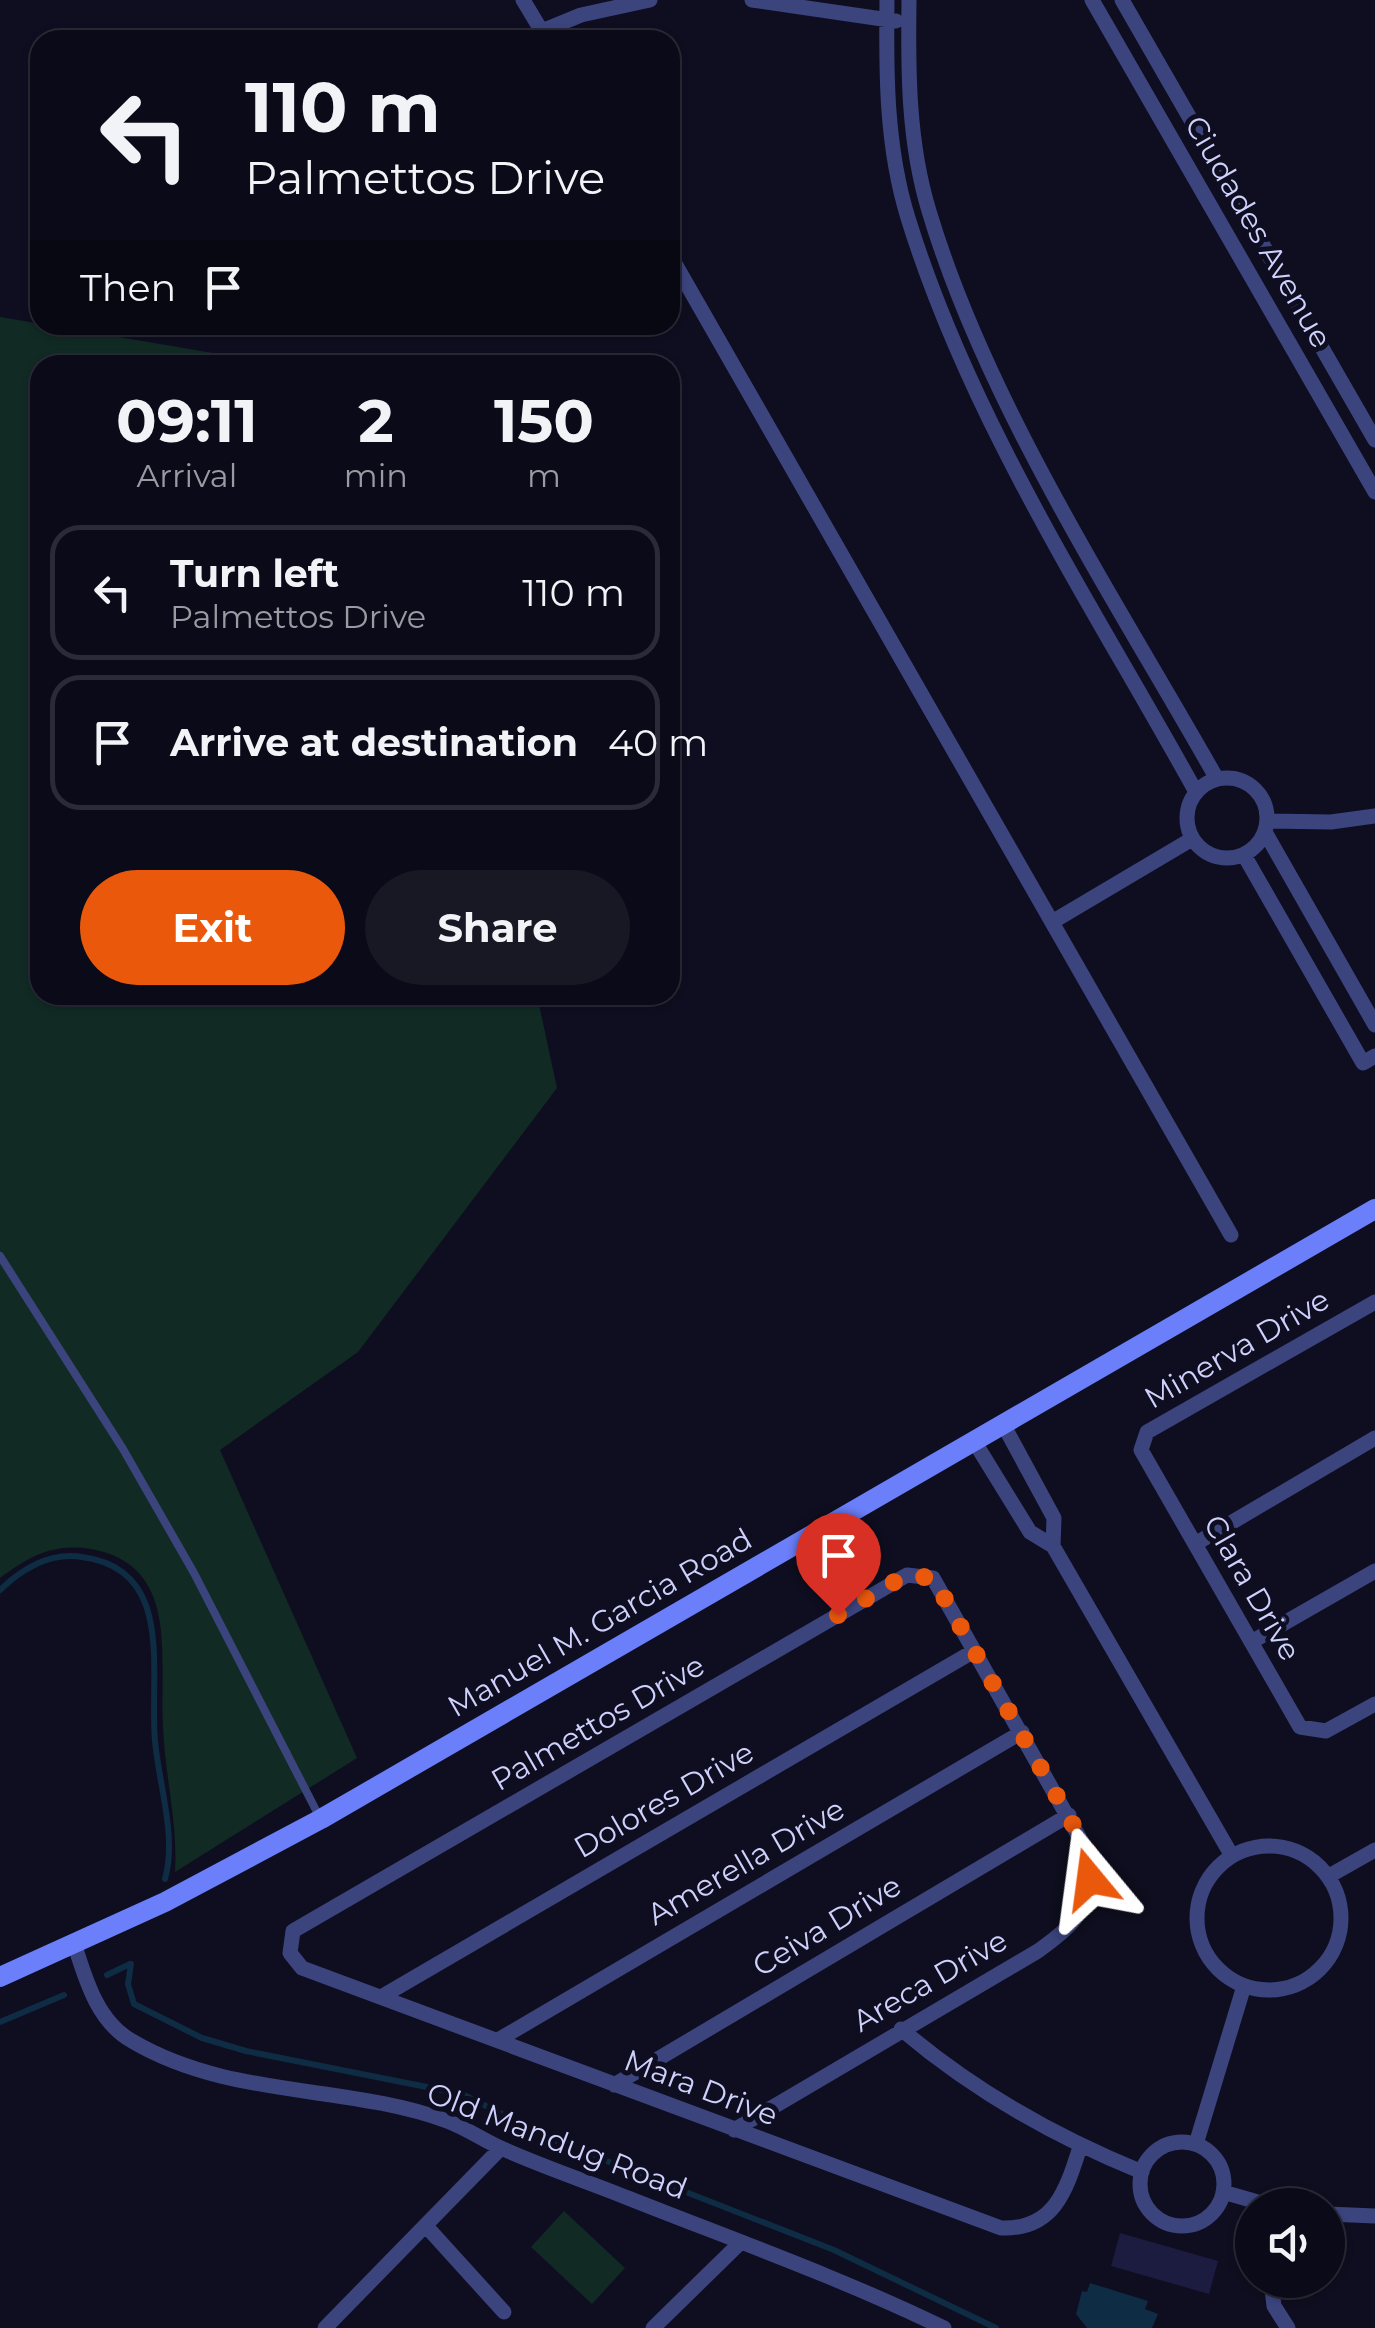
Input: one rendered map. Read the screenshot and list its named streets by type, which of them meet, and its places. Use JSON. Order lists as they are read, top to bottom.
{
  "streets": {
    "main road": ["Manuel M. Garcia Road"],
    "street": [
      "Ciudades Avenue",
      "Minerva Drive",
      "Clara Drive",
      "Palmettos Drive",
      "Dolores Drive",
      "Amerella Drive",
      "Ceiva Drive",
      "Areca Drive",
      "Mara Drive",
      "Old Mandug Road"
    ]
  },
  "crossings": [
    ["Minerva Drive", "Clara Drive"],
    ["Manuel M. Garcia Road", "Old Mandug Road"],
    ["Palmettos Drive", "Areca Drive"],
    ["Palmettos Drive", "Mara Drive"],
    ["Dolores Drive", "Areca Drive"],
    ["Dolores Drive", "Mara Drive"],
    ["Amerella Drive", "Areca Drive"],
    ["Amerella Drive", "Mara Drive"],
    ["Ceiva Drive", "Areca Drive"],
    ["Ceiva Drive", "Mara Drive"],
    ["Areca Drive", "Mara Drive"]
  ],
  "page": {
    "turn": ["110 m", "Palmettos Drive"],
    "then": "Then",
    "eta": [
      "09:11",
      "Arrival",
      "2",
      "min",
      "150",
      "m"
    ],
    "list": [
      {
        "name": "Turn left",
        "note": "Palmettos Drive",
        "value": "110 m"
      },
      {
        "name": "Arrive at destination",
        "value": "40 m"
      }
    ],
    "buttons": ["Exit", "Share"]
  }
}
